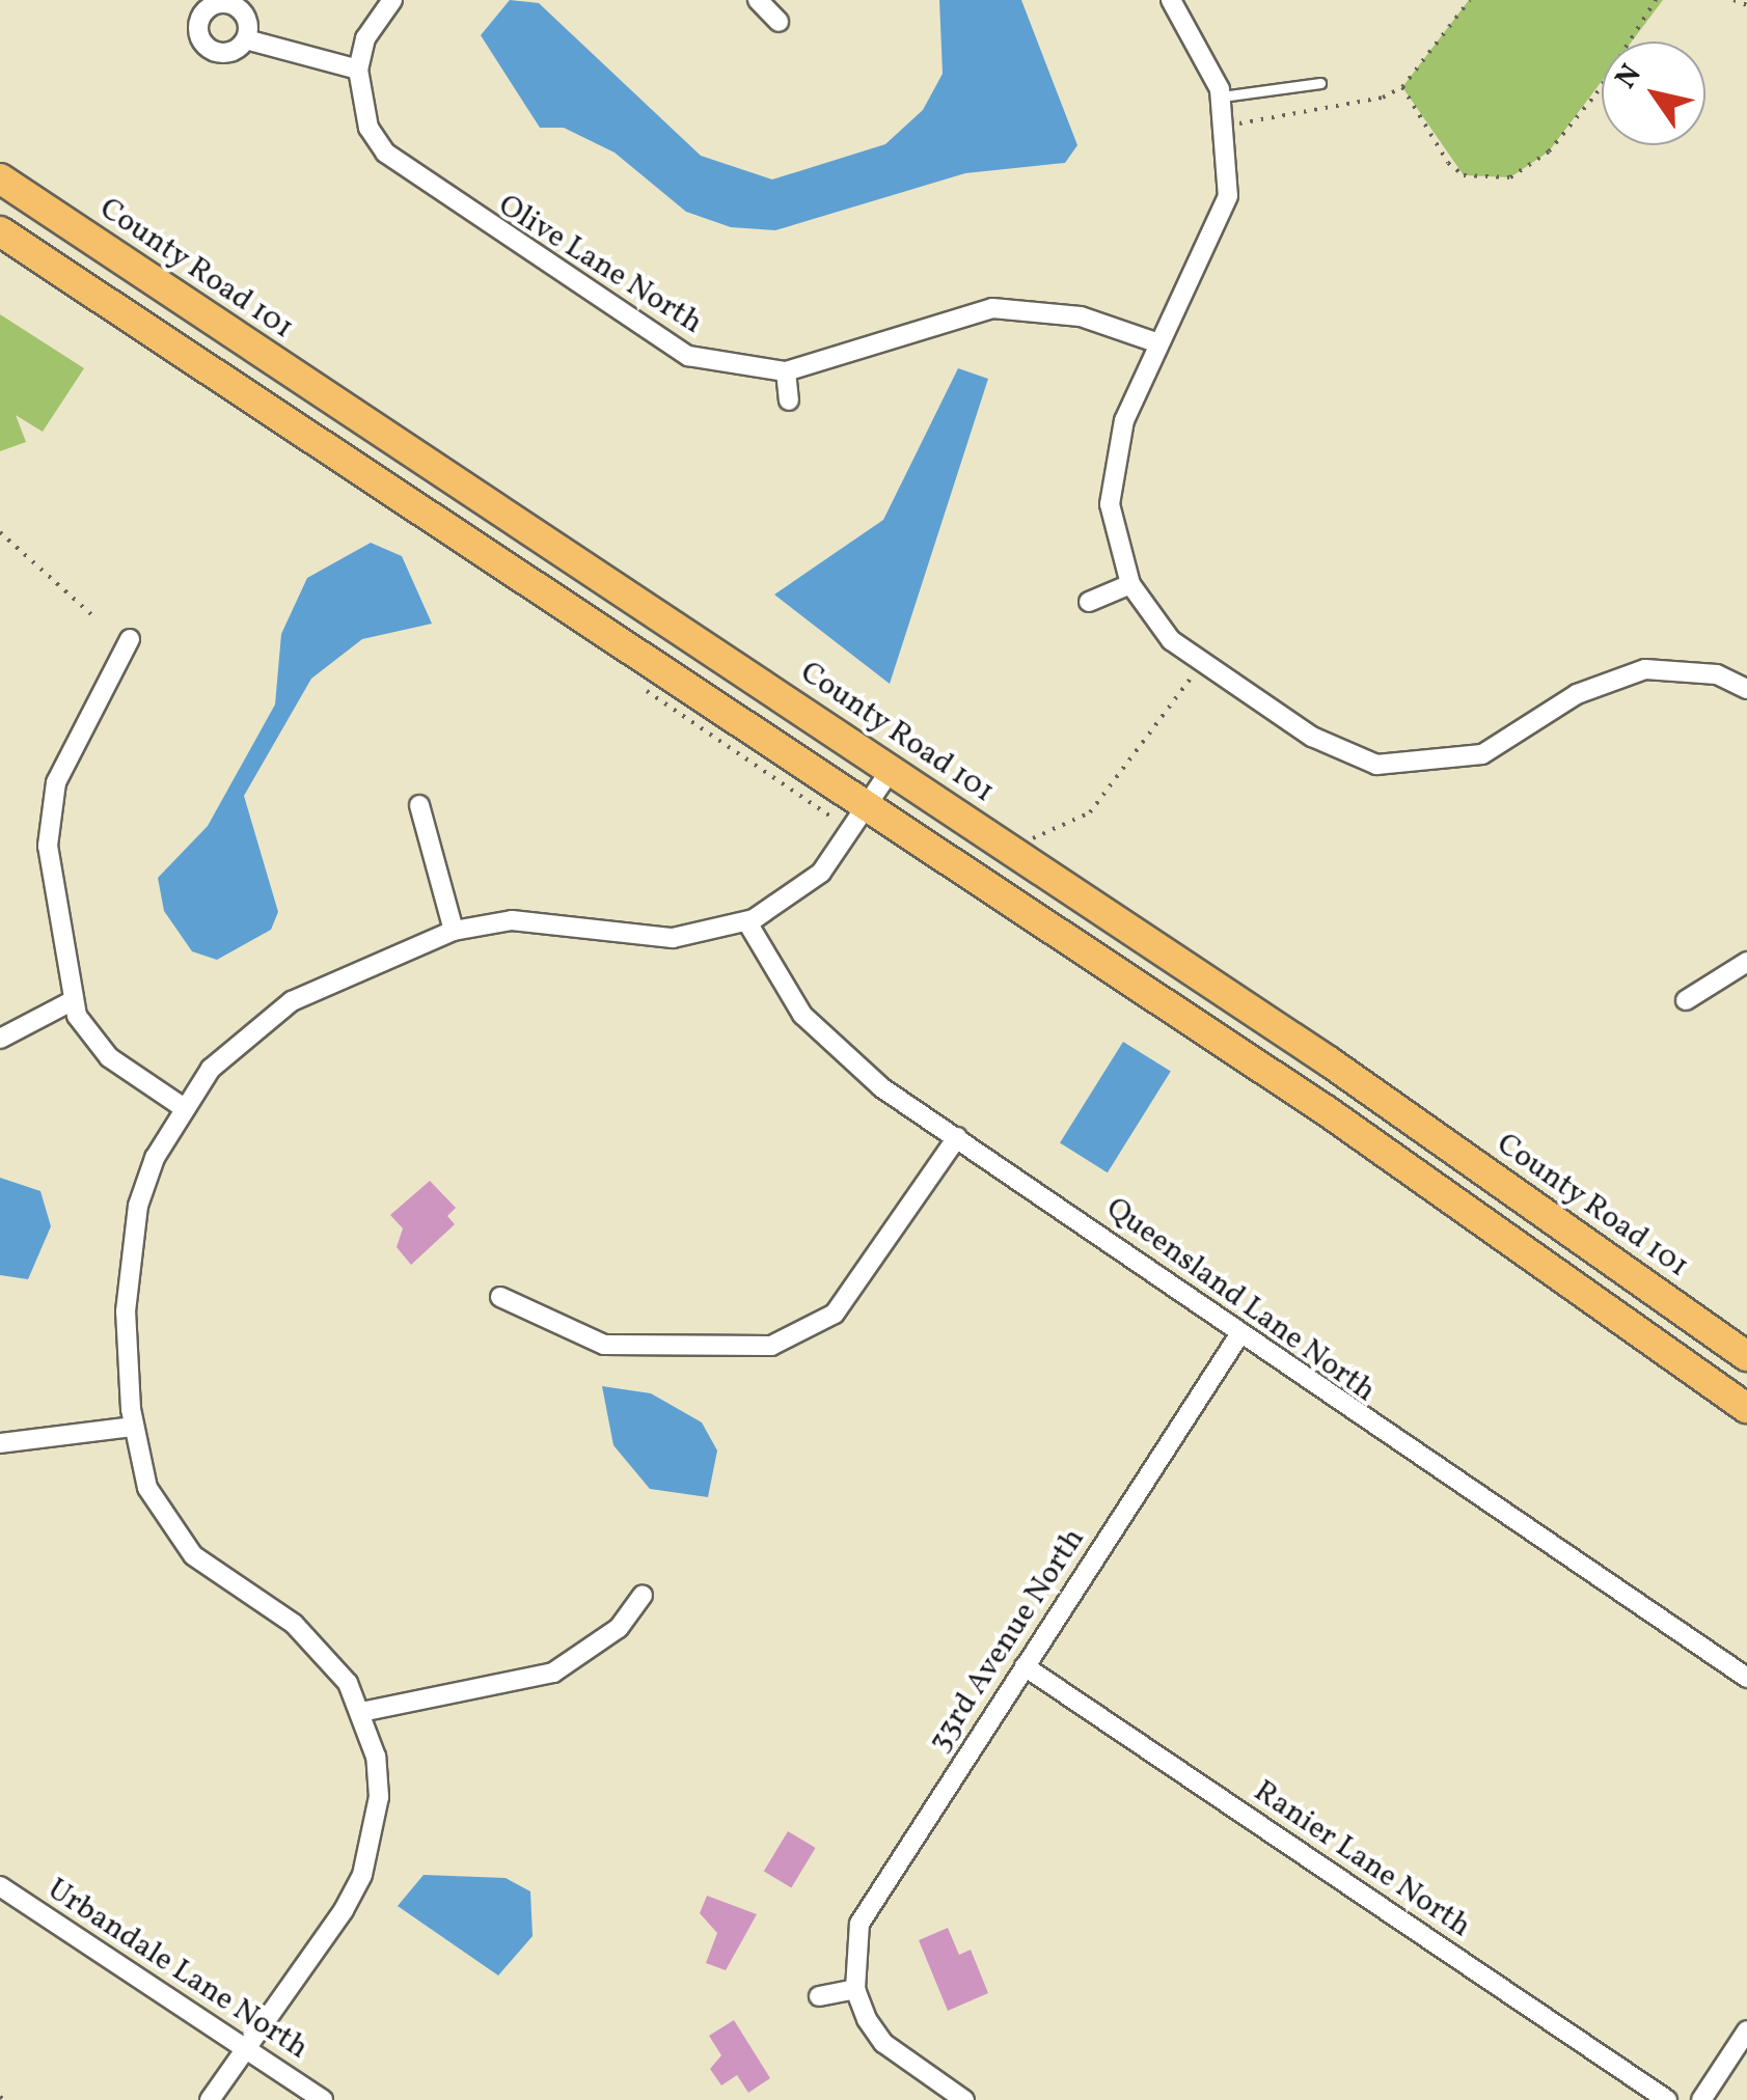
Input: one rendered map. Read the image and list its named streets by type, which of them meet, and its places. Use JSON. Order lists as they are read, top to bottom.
{
  "streets": {
    "main road": ["County Road 101"],
    "street": [
      "Olive Lane North",
      "Queensland Lane North",
      "33rd Avenue North",
      "Ranier Lane North",
      "Urbandale Lane North"
    ]
  },
  "crossings": [
    ["Queensland Lane North", "33rd Avenue North"],
    ["33rd Avenue North", "Ranier Lane North"]
  ],
  "north": "top left"
}
